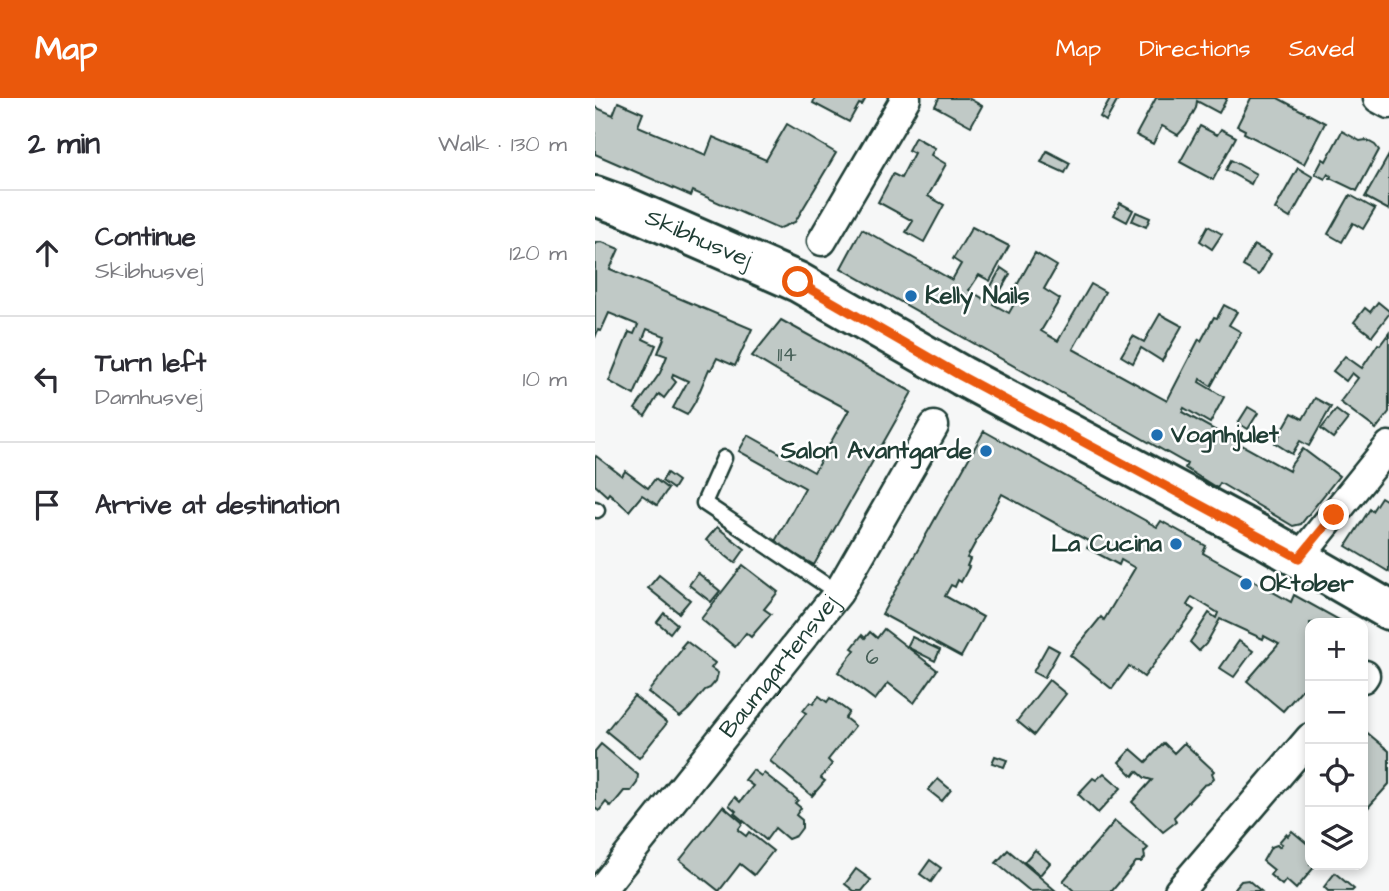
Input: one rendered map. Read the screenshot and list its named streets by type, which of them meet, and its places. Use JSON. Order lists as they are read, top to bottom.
{
  "streets": {
    "street": ["Skibhusvej", "Baumgartensvej"]
  },
  "places": [
    "Kelly Nails",
    "Vognhjulet",
    "Salon Avantgarde",
    "La Cucina",
    "Oktober"
  ],
  "house_numbers": ["114", "6"],
  "page": {
    "header": "Map",
    "nav": ["Map", "Directions", "Saved"],
    "heading": ["2 min", "Walk · 130 m"],
    "list": [
      ["Continue", "Skibhusvej", "120 m"],
      ["Turn left", "Damhusvej", "10 m"],
      "Arrive at destination"
    ],
    "map_buttons": ["+", "−"]
  }
}
